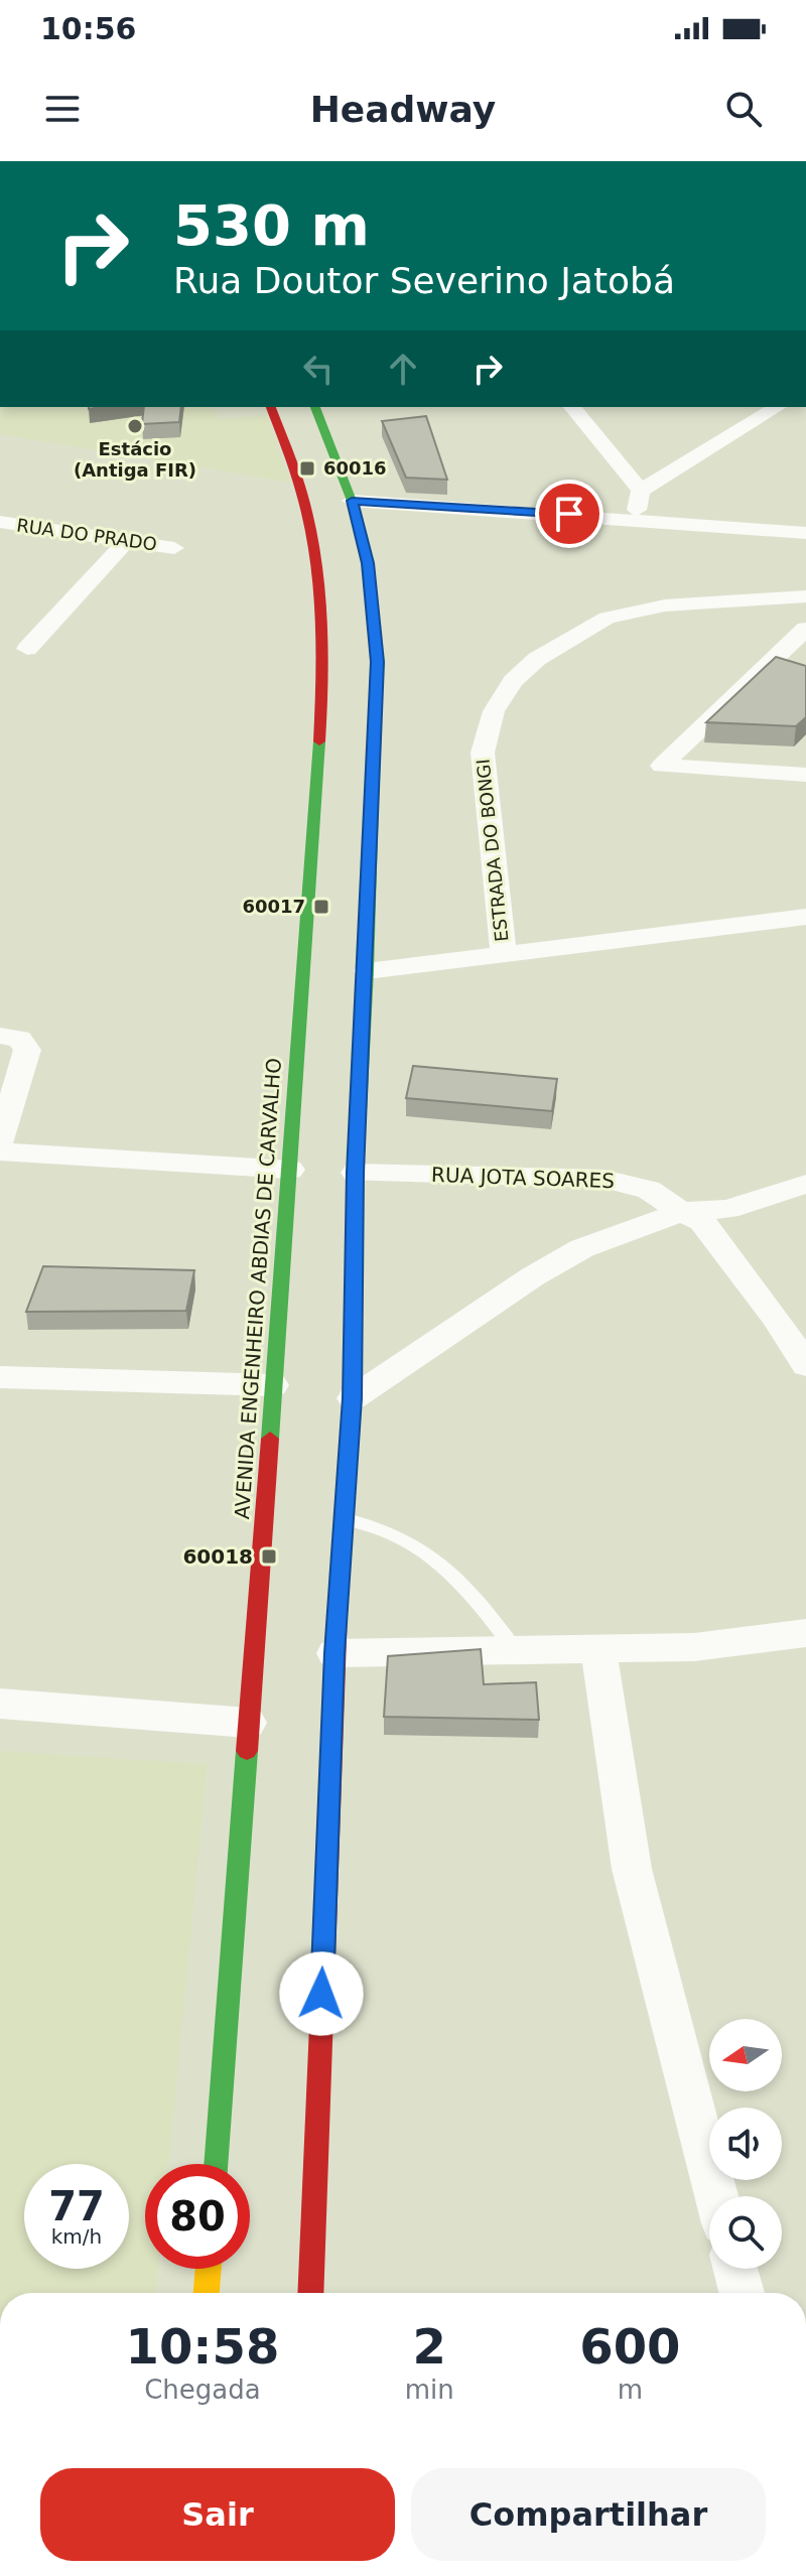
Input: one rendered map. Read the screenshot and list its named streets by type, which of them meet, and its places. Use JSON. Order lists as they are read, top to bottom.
{
  "streets": {
    "highway": ["AVENIDA ENGENHEIRO ABDIAS DE CARVALHO"],
    "street": ["RUA DO PRADO", "ESTRADA DO BONGI", "RUA JOTA SOARES"]
  },
  "places": {
    "other": ["Estácio (Antiga FIR)"],
    "transit": ["60016", "60017", "60018"]
  },
  "north": "left",
  "page": {
    "status": "10:56",
    "header": "Headway",
    "turn": ["530 m", "Rua Doutor Severino Jatobá"],
    "speed": "77 km/h",
    "limit": "80",
    "eta": [
      "10:58",
      "Chegada",
      "2",
      "min",
      "600",
      "m"
    ],
    "buttons": ["Sair", "Compartilhar"]
  }
}
